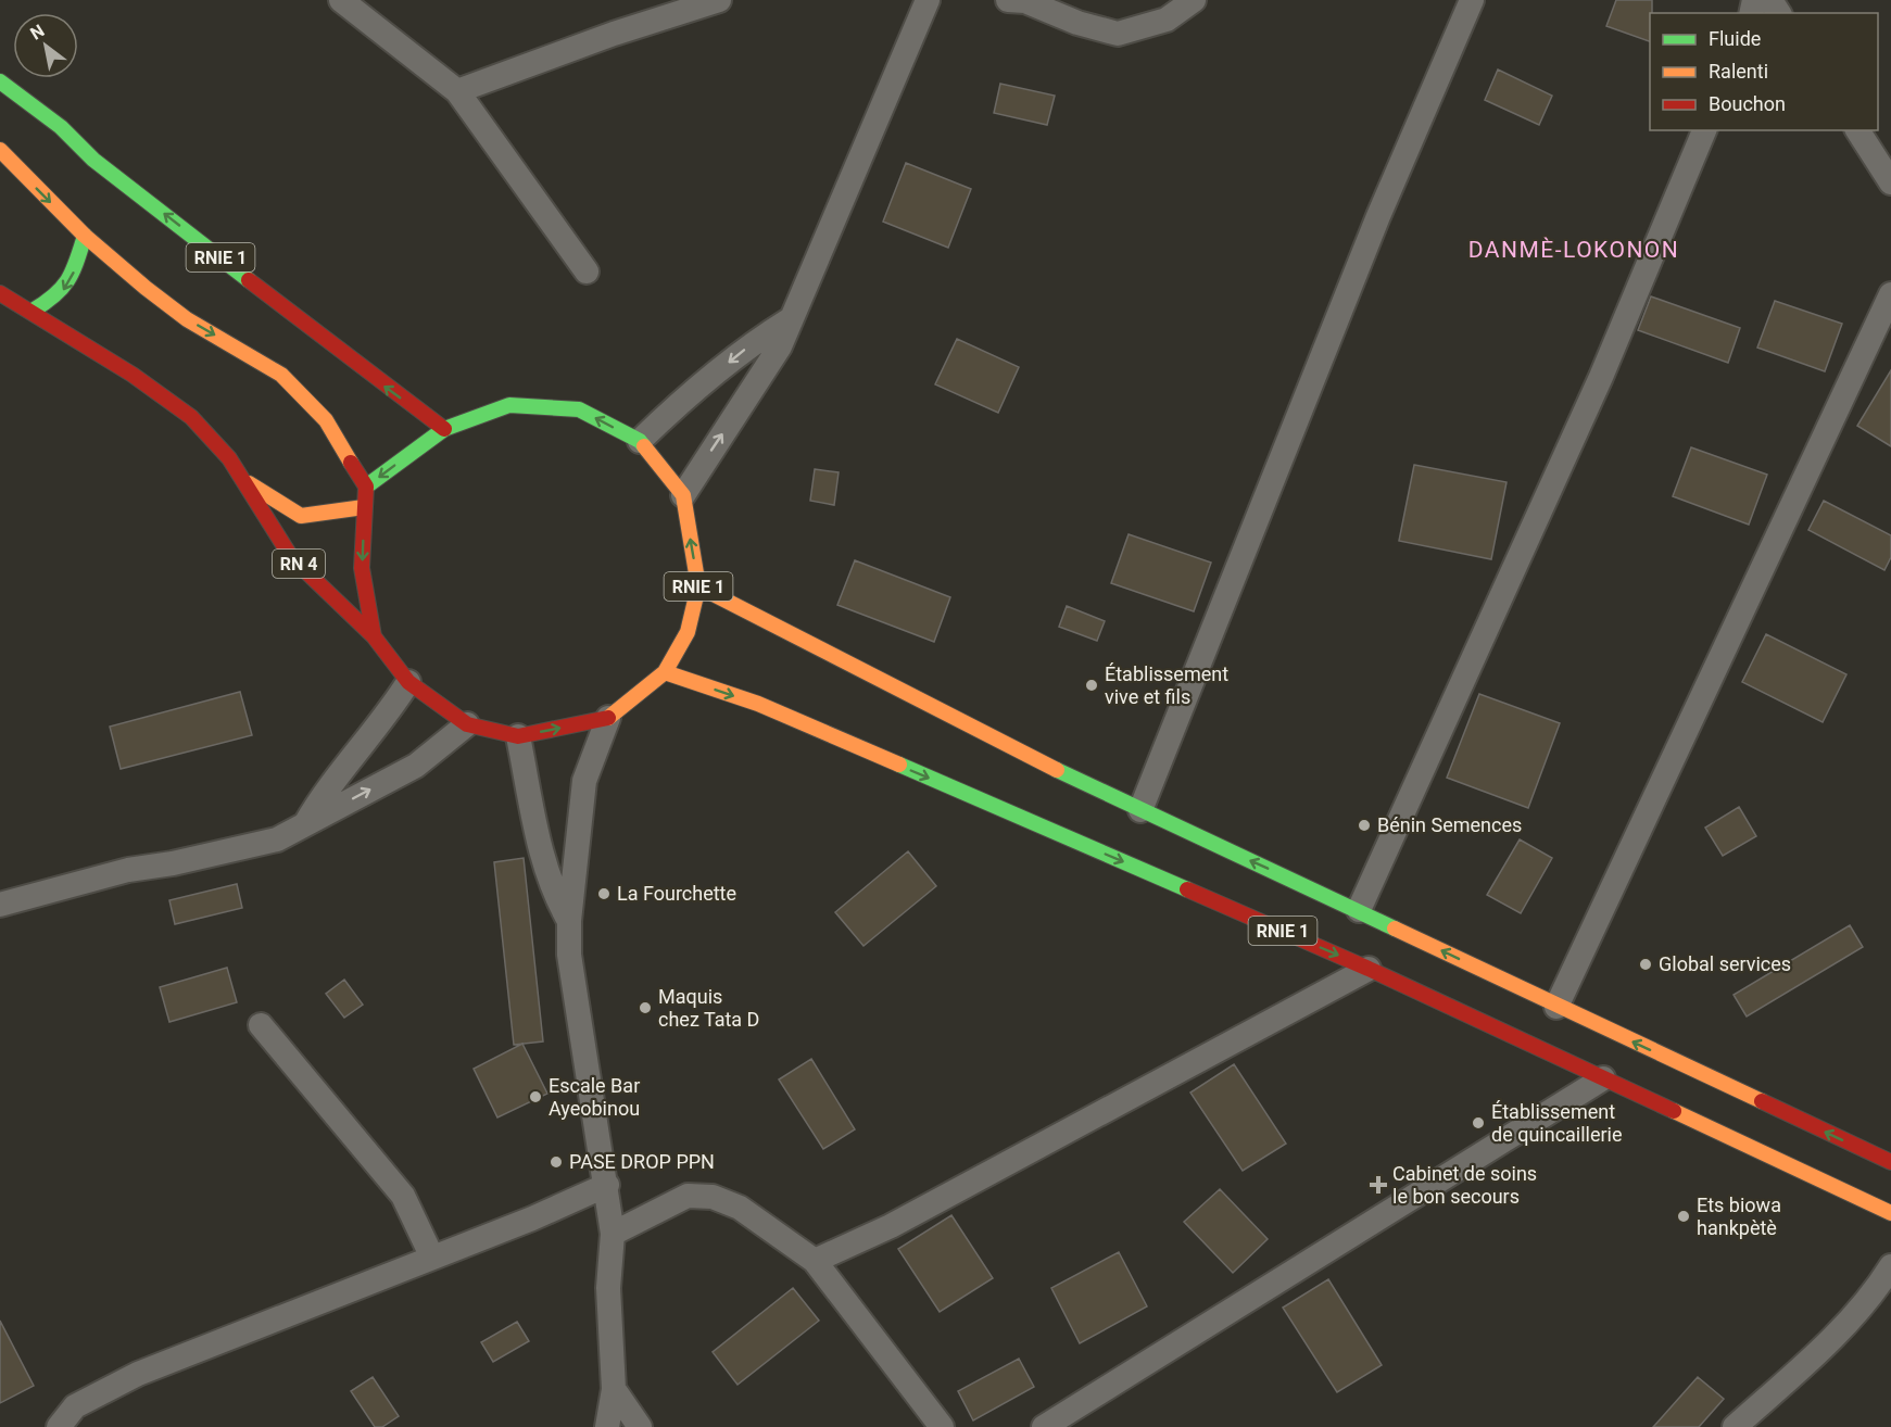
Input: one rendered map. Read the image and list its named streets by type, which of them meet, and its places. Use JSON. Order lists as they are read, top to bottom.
{
  "streets": {
    "main road": ["RNIE 1", "RN 4"]
  },
  "crossings": [
    ["RNIE 1", "RN 4"]
  ],
  "districts": ["DANMÈ-LOKONON"],
  "places": {
    "other": [
      "Établissement vive et fils",
      "Bénin Semences",
      "La Fourchette",
      "Global services",
      "Maquis chez Tata D",
      "Escale Bar Ayeobinou",
      "Établissement de quincaillerie",
      "PASE DROP PPN",
      "Ets biowa hankpètè"
    ],
    "health": ["Cabinet de soins le bon secours"]
  },
  "legend": ["Fluide", "Ralenti", "Bouchon"],
  "north": "top left"
}
